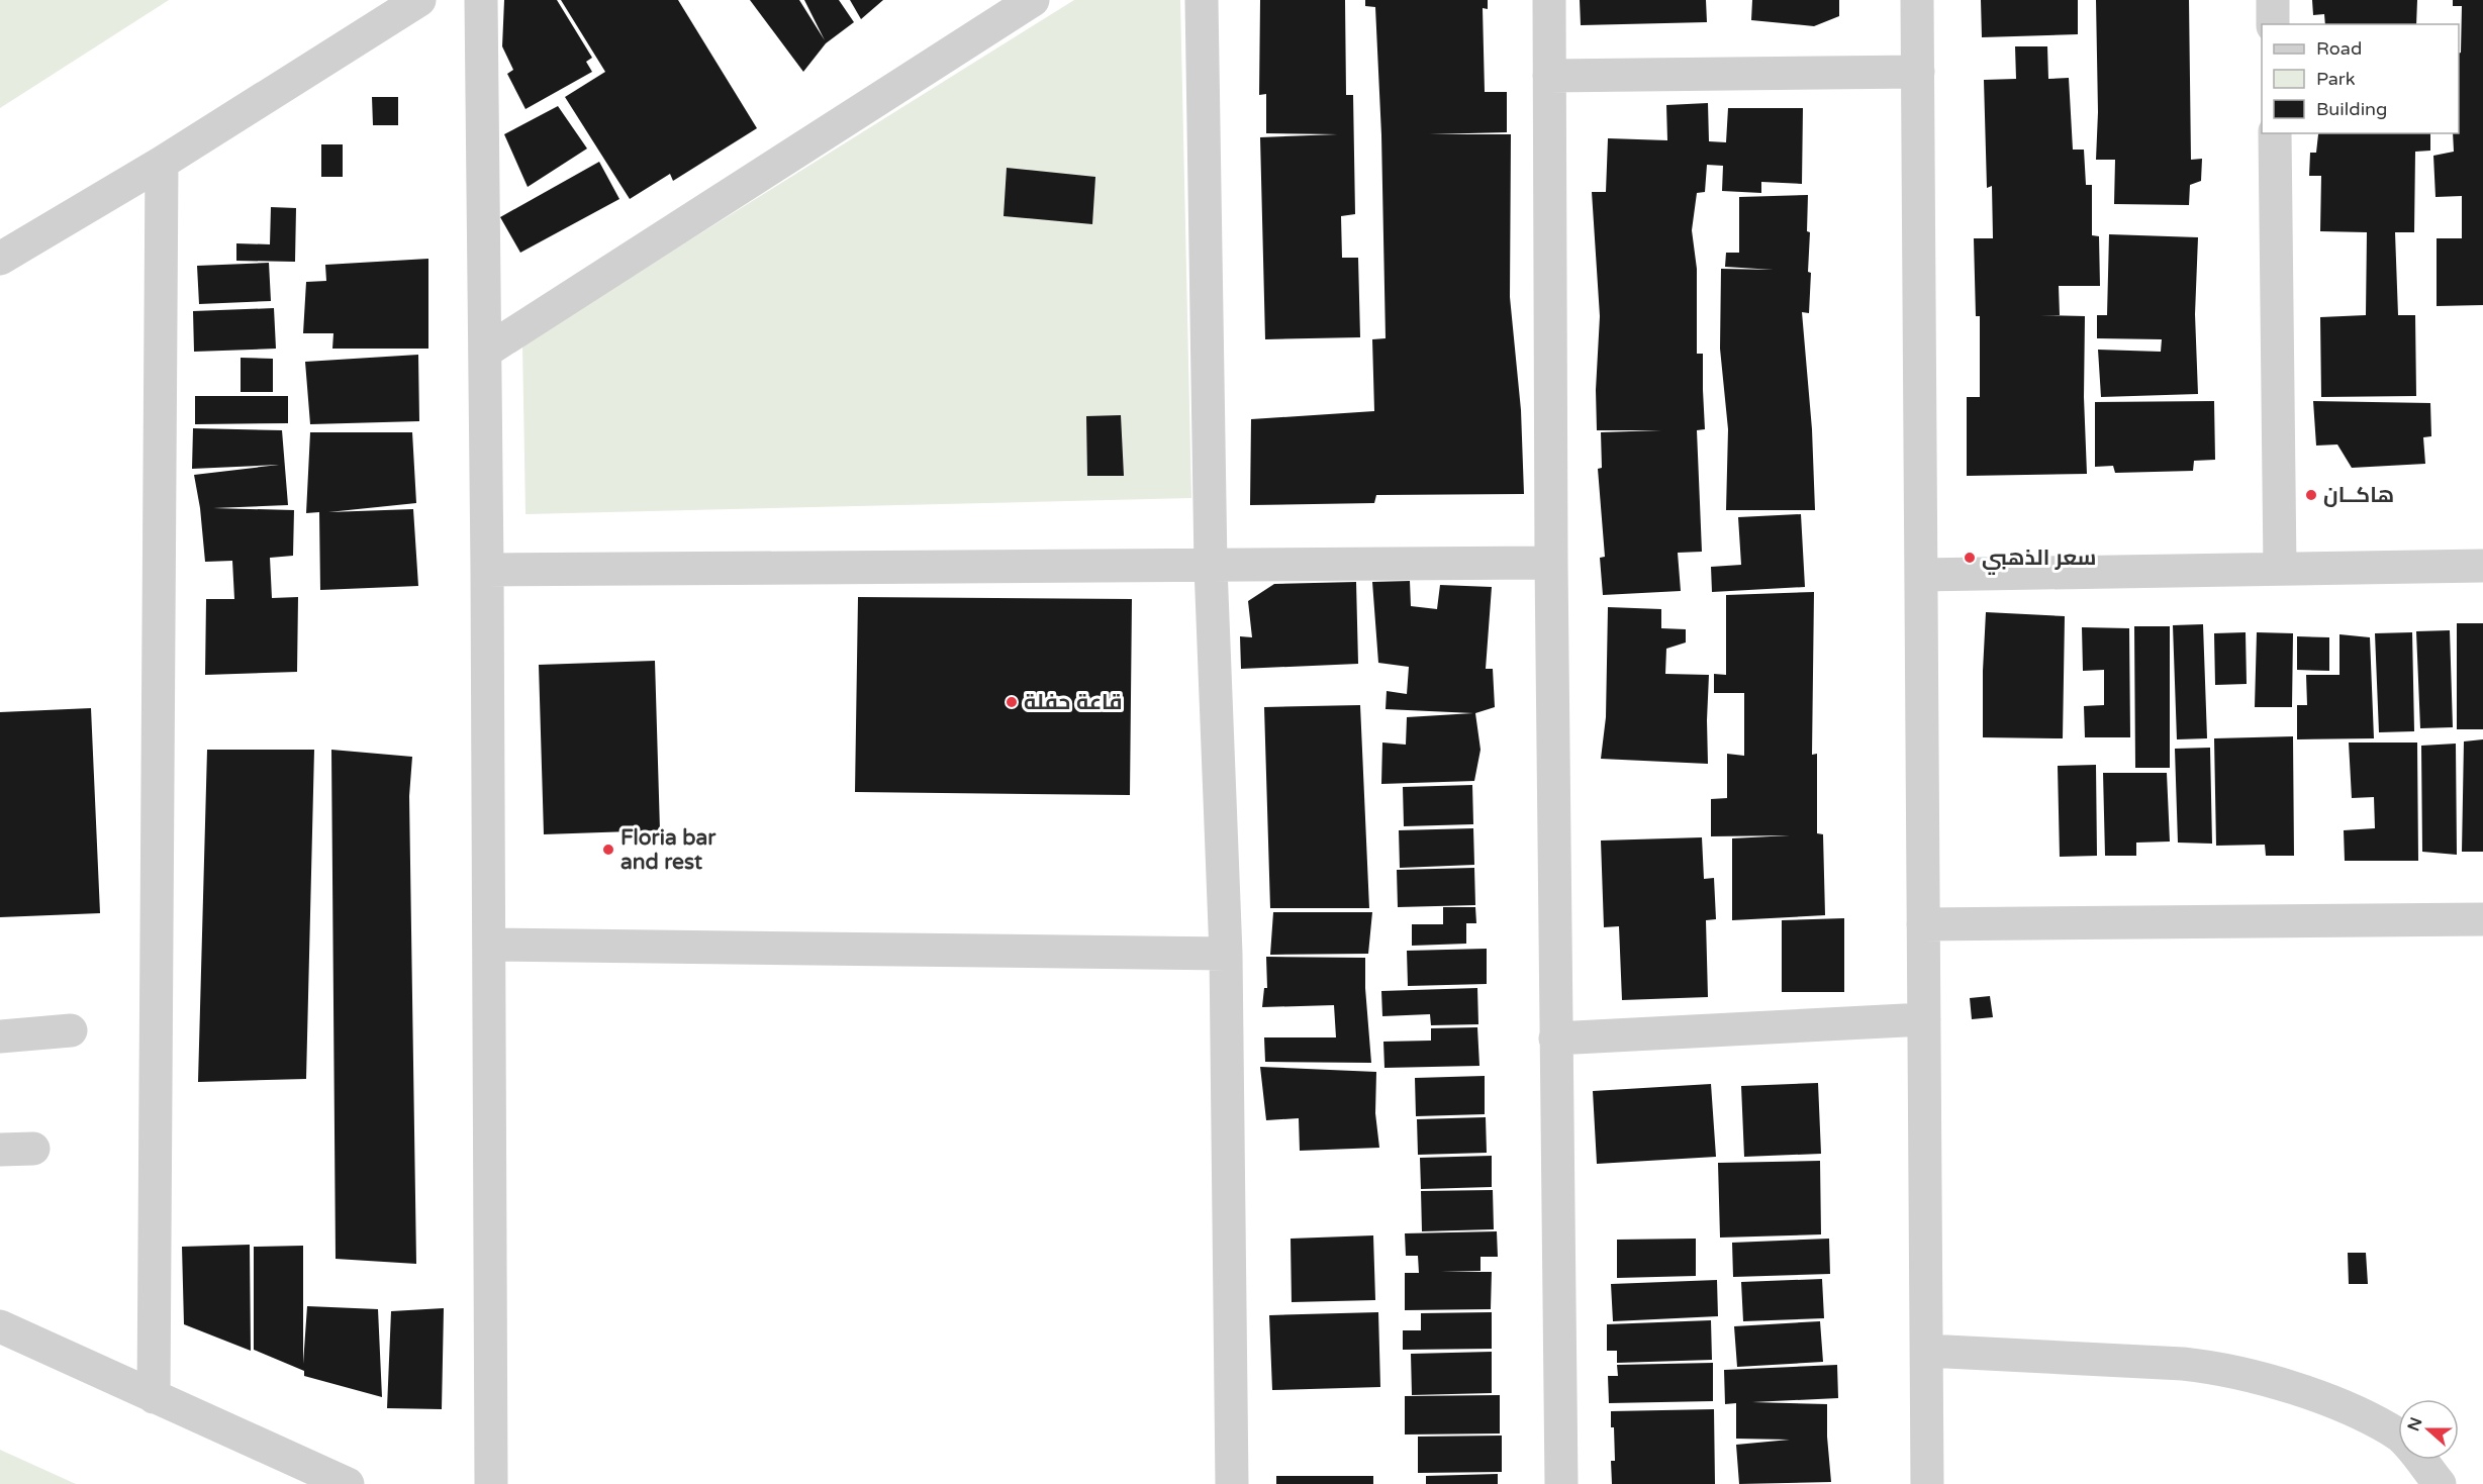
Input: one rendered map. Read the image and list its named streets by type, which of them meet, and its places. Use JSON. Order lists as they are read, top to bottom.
{
  "places": [
    "هاكــان",
    "سعر الذهبي",
    "قاعة حفلة",
    "Floria bar and rest"
  ],
  "legend": ["Road", "Park", "Building"],
  "north": "left"
}
